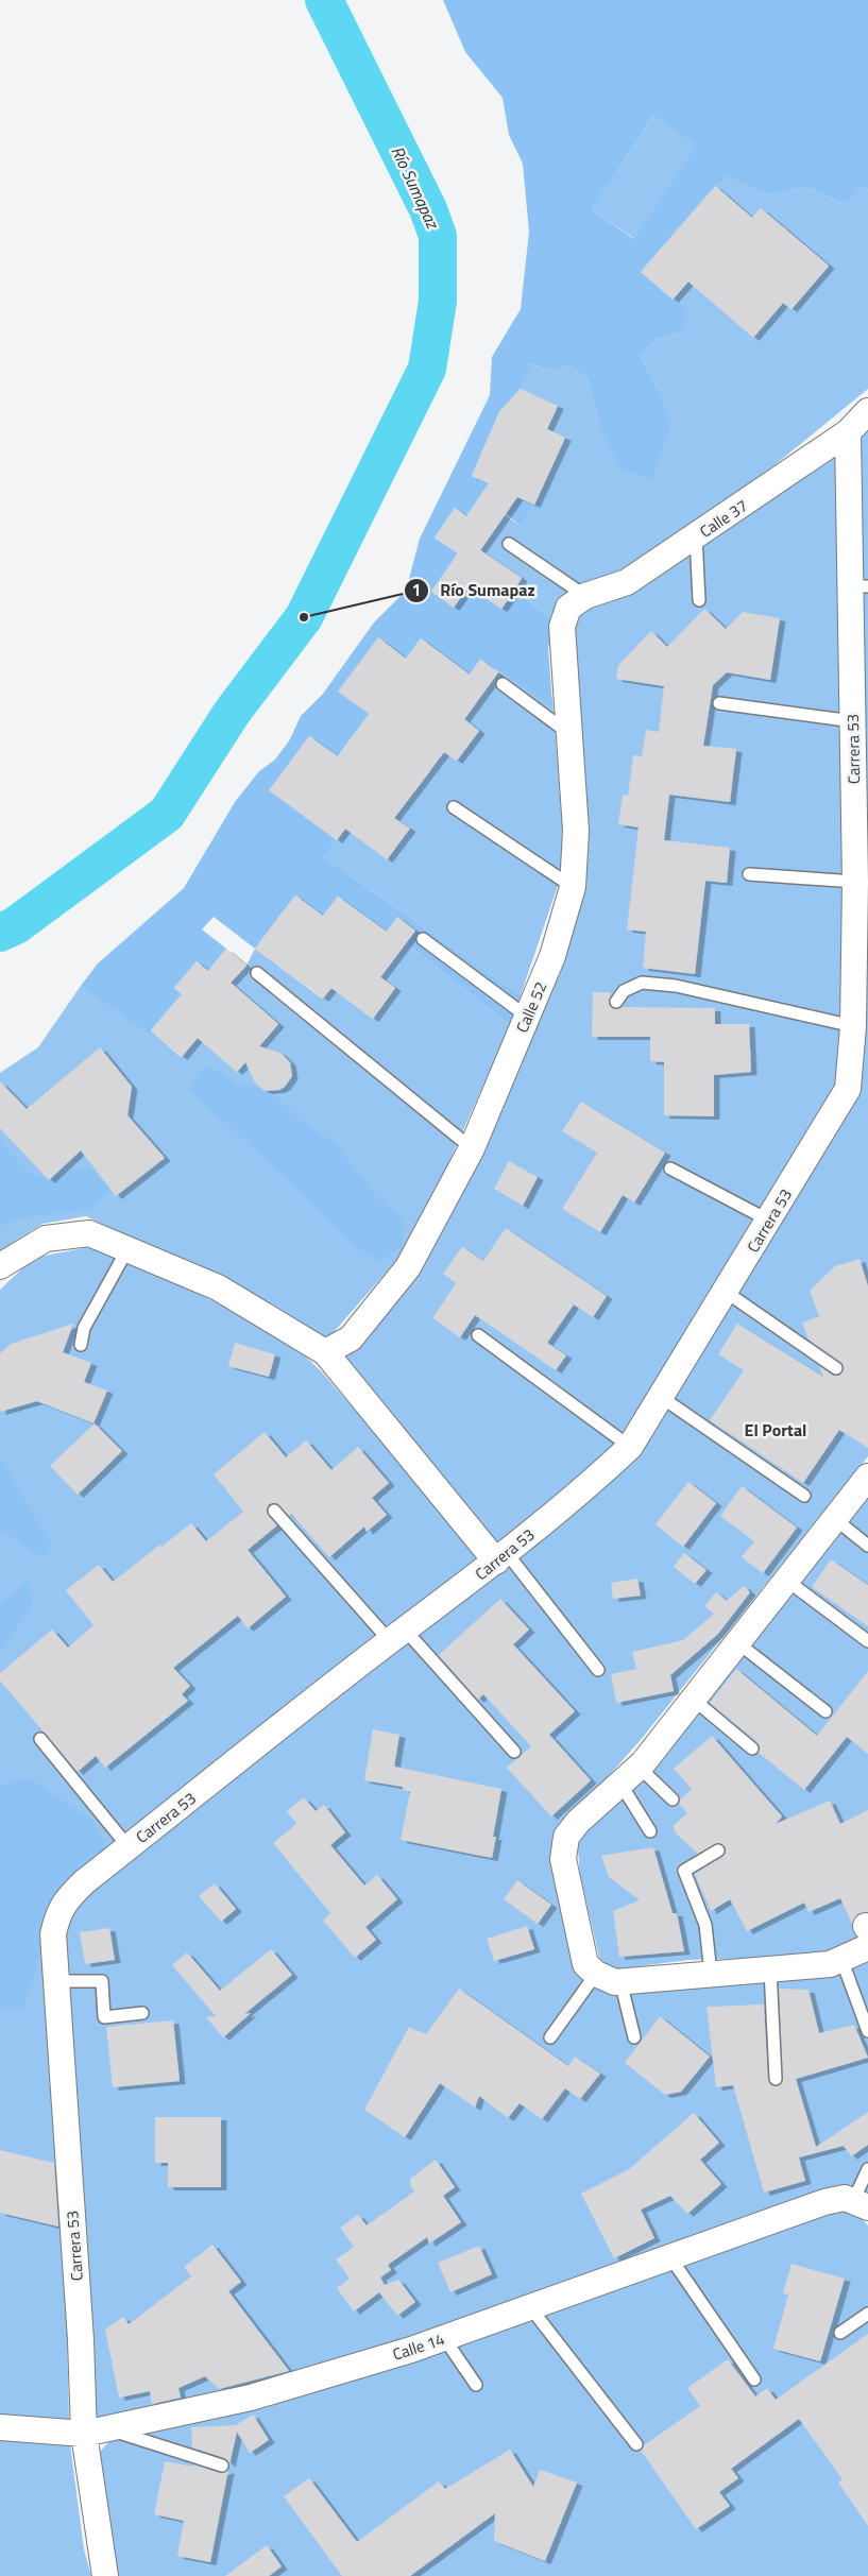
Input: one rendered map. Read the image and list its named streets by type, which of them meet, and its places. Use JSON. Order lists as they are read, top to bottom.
{
  "streets": {
    "street": [
      "Calle 37",
      "Carrera 53",
      "Calle 52",
      "Calle 14"
    ]
  },
  "crossings": [
    ["Calle 37", "Carrera 53"],
    ["Calle 37", "Calle 52"],
    ["Carrera 53", "Calle 14"]
  ],
  "districts": ["El Portal"],
  "water": ["Río Sumapaz"],
  "places": ["Río Sumapaz"]
}
